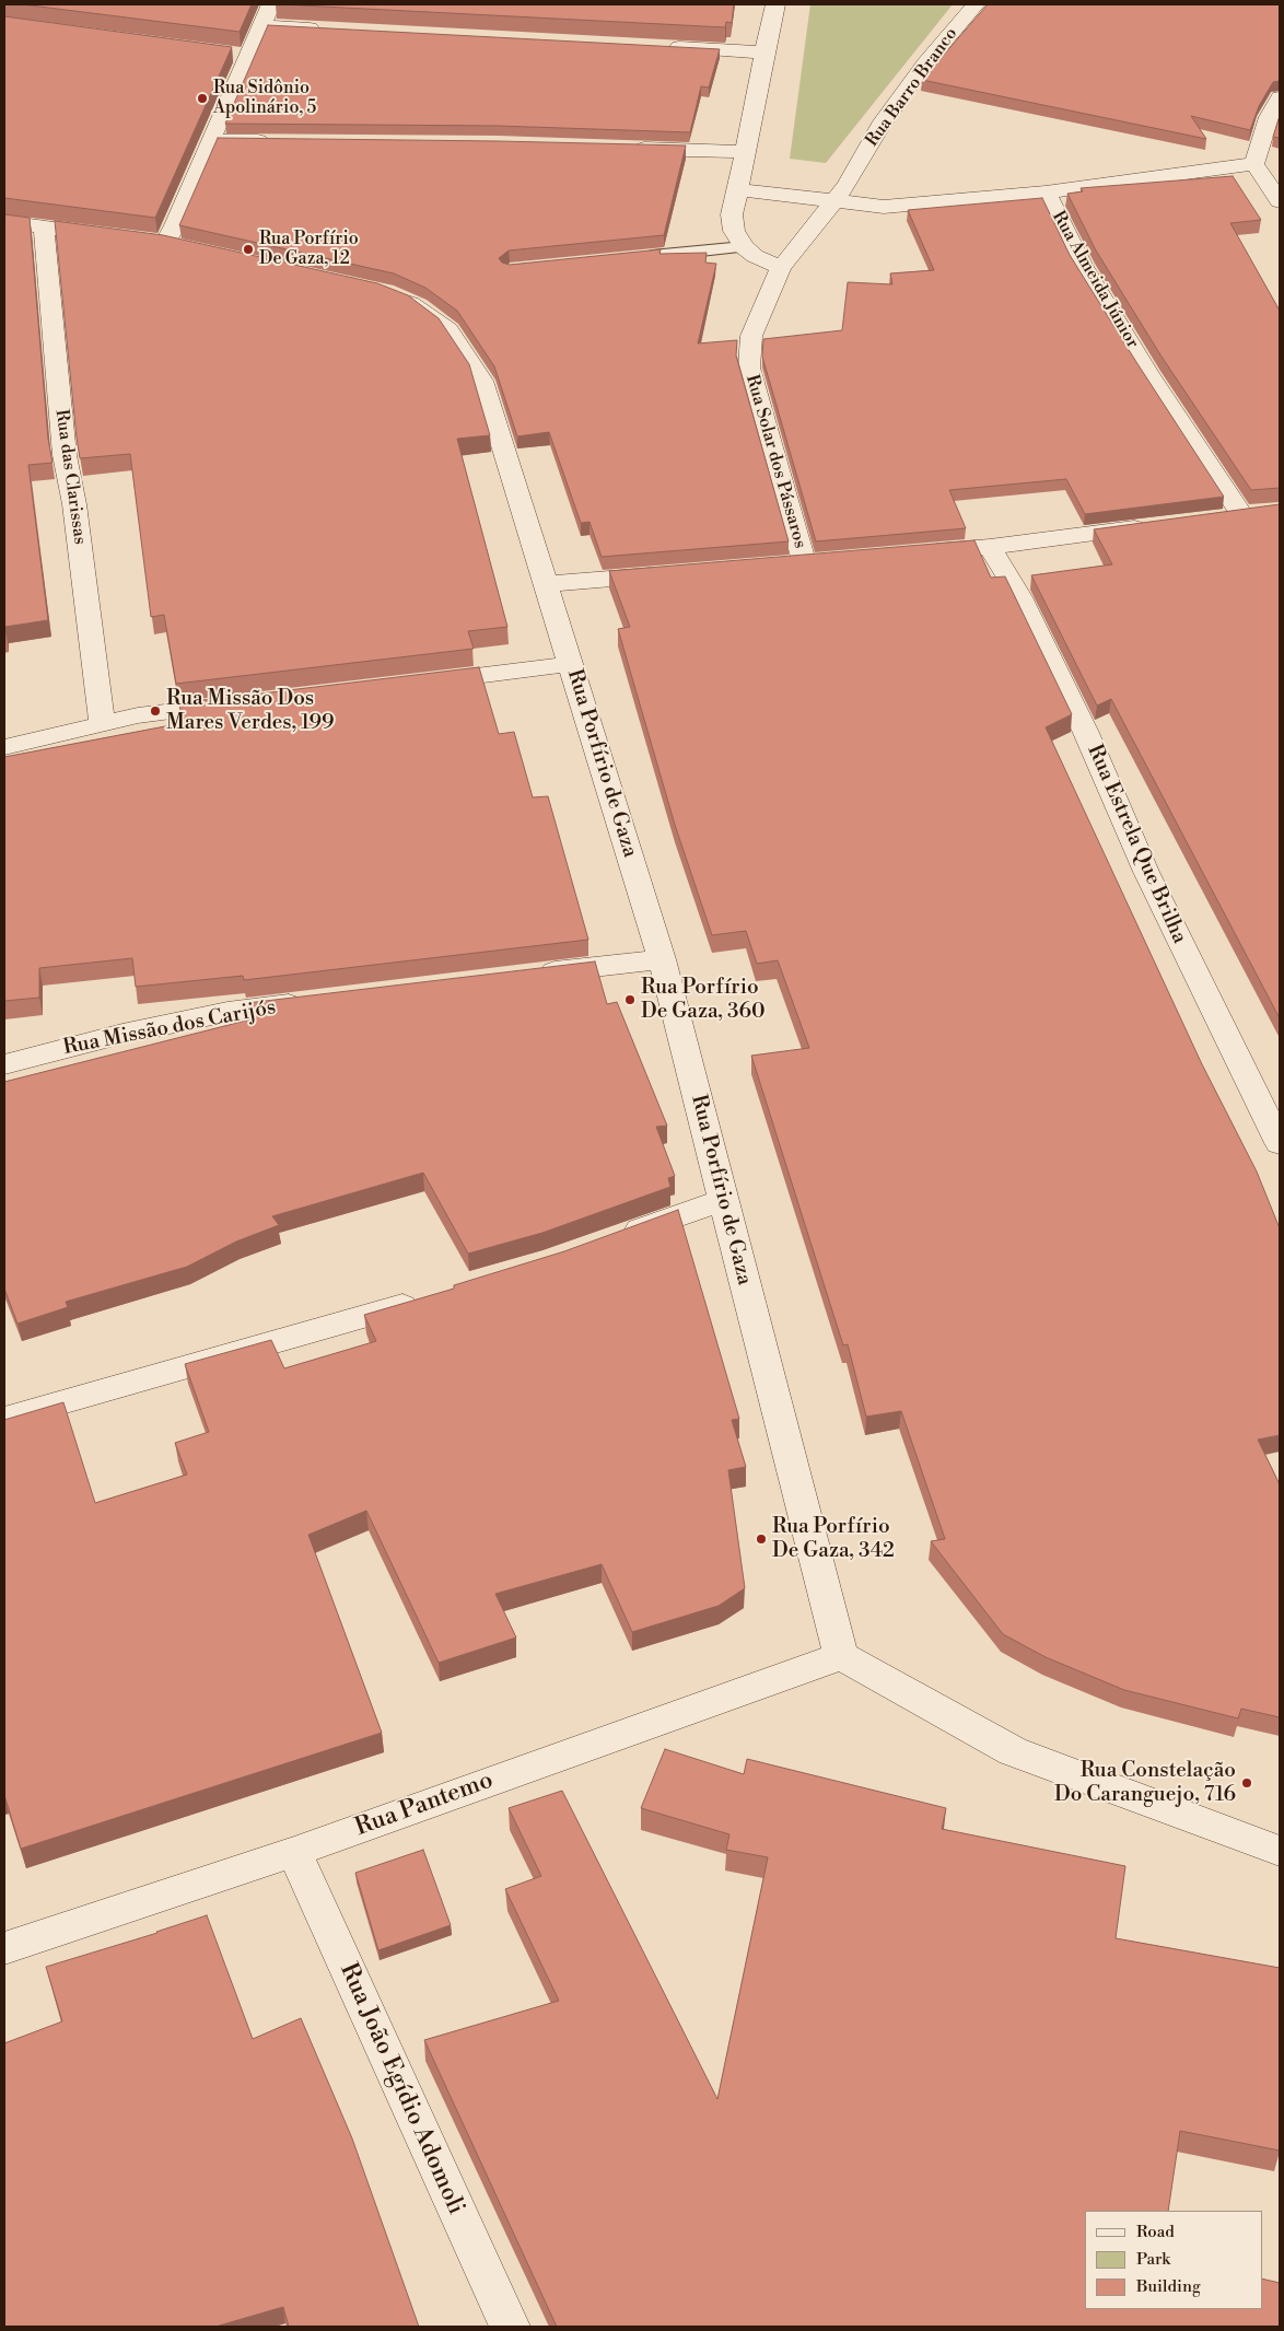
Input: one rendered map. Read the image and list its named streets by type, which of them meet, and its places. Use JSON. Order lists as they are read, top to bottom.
{
  "streets": {
    "street": [
      "Rua Barro Branco",
      "Rua Almeida Júnior",
      "Rua Solar dos Pássaros",
      "Rua das Clarissas",
      "Rua Porfírio de Gaza",
      "Rua Estrela Que Brilha",
      "Rua Missão dos Carijós",
      "Rua Pantemo",
      "Rua João Egídio Adomoli"
    ]
  },
  "crossings": [
    ["Rua Barro Branco", "Rua Solar dos Pássaros"],
    ["Rua Porfírio de Gaza", "Rua Pantemo"],
    ["Rua Pantemo", "Rua João Egídio Adomoli"]
  ],
  "places": [
    "Rua Sidônio Apolinário, 5",
    "Rua Porfírio De Gaza, 12",
    "Rua Missão Dos Mares Verdes, 199",
    "Rua Porfírio De Gaza, 360",
    "Rua Porfírio De Gaza, 342",
    "Rua Constelação Do Caranguejo, 716"
  ],
  "legend": ["Road", "Park", "Building"]
}
